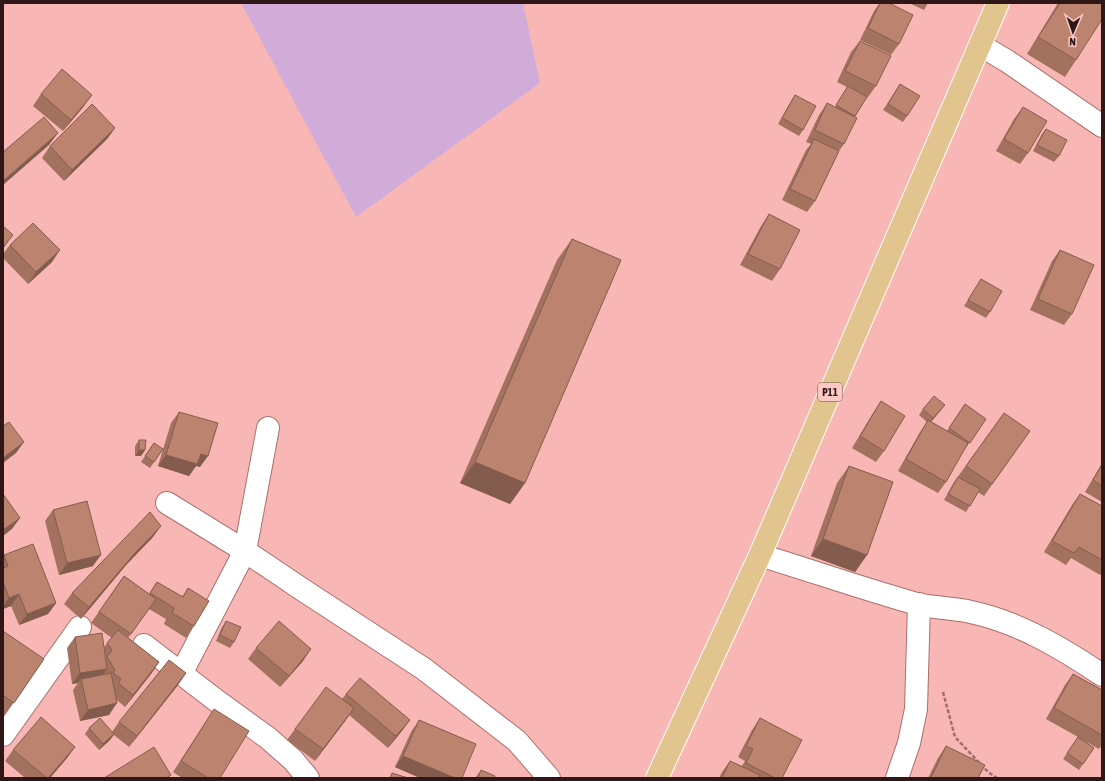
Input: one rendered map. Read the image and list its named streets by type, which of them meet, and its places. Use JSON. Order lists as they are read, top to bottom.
{
  "streets": {
    "main road": ["P11"]
  },
  "north": "bottom"
}
